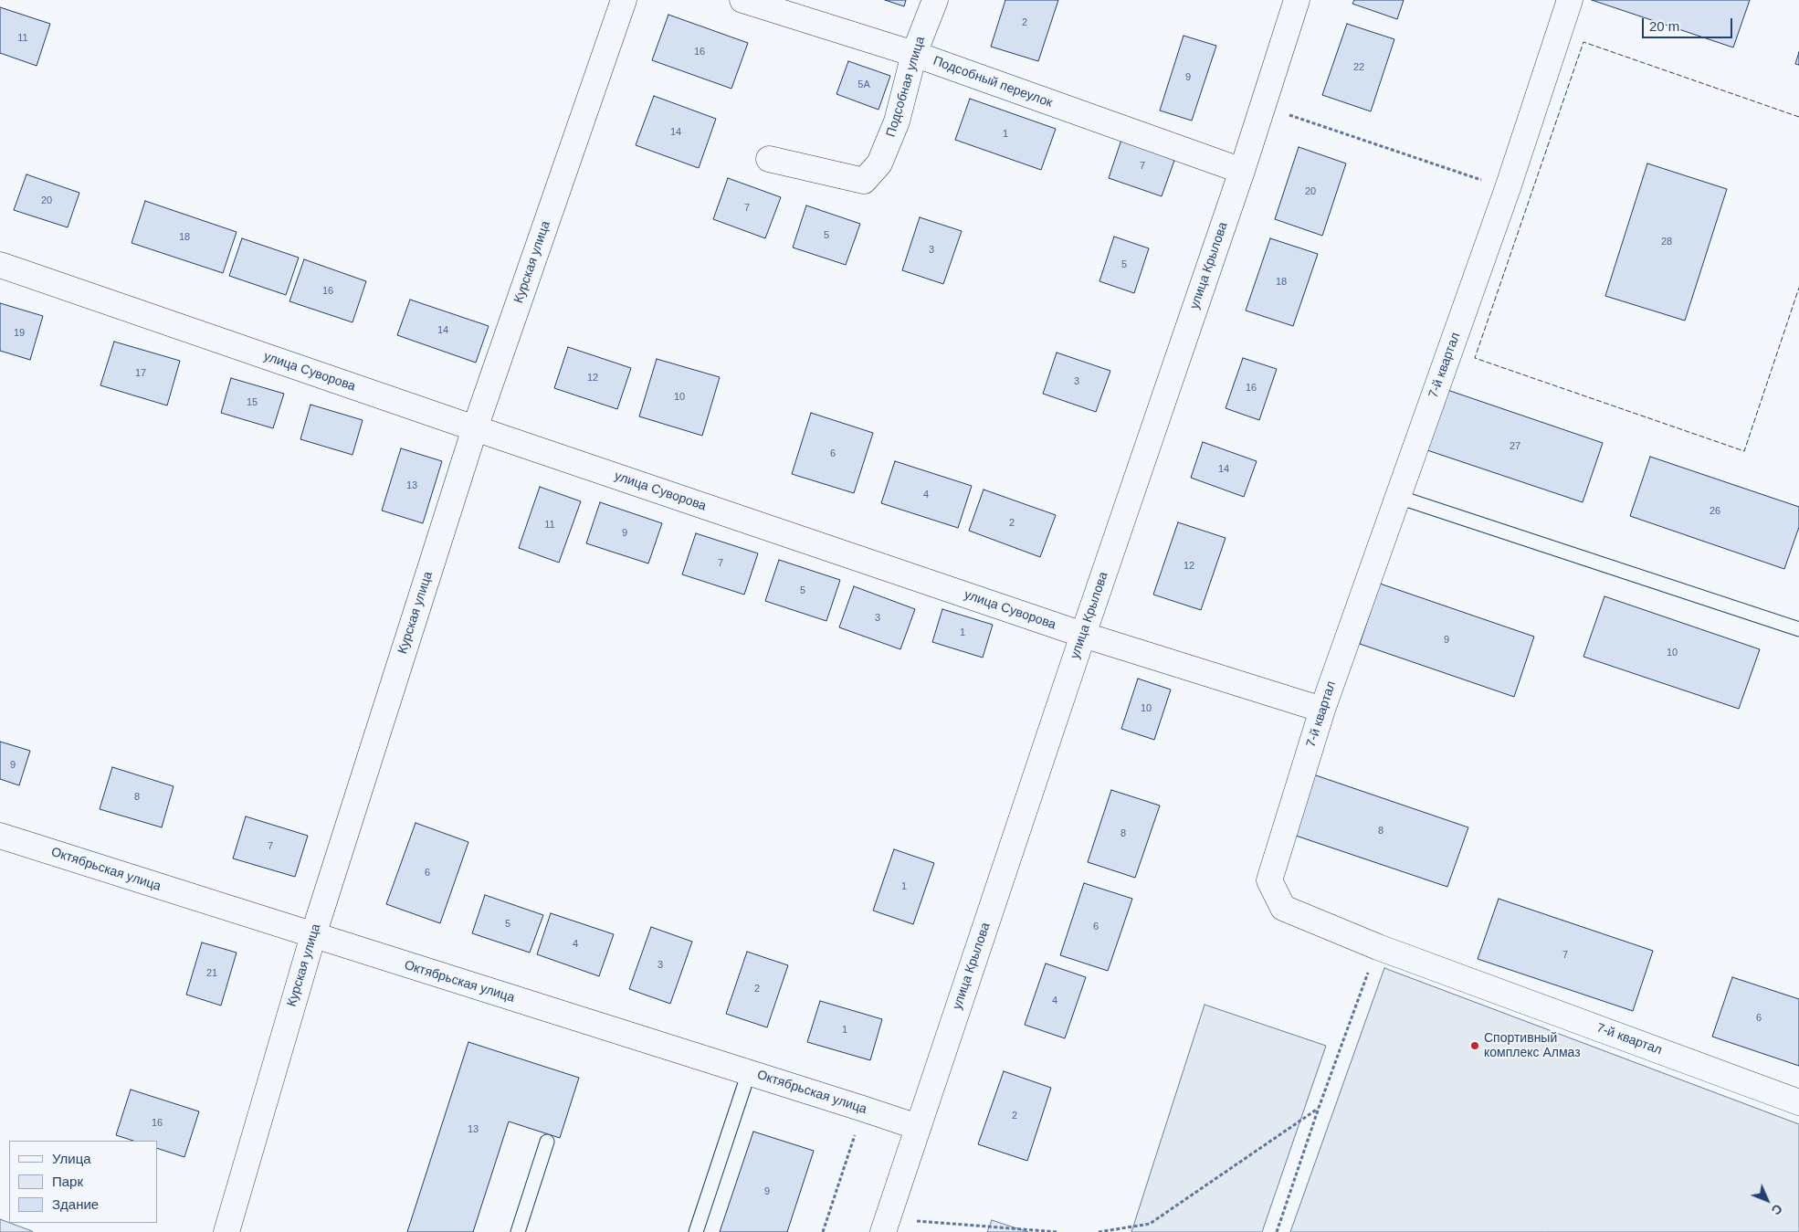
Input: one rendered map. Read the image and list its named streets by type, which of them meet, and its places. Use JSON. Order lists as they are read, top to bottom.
{
  "streets": {
    "street": [
      "Подсобный переулок",
      "Подсобная улица",
      "Курская улица",
      "улица Крылова",
      "7-й квартал",
      "улица Суворова",
      "Октябрьская улица"
    ]
  },
  "crossings": [
    ["Подсобный переулок", "Подсобная улица"],
    ["Подсобный переулок", "улица Крылова"],
    ["Курская улица", "улица Суворова"],
    ["Курская улица", "Октябрьская улица"],
    ["улица Крылова", "улица Суворова"],
    ["улица Крылова", "Октябрьская улица"],
    ["7-й квартал", "улица Суворова"]
  ],
  "places": ["Спортивный комплекс Алмаз"],
  "house_numbers": [
    "2",
    "11",
    "16",
    "22",
    "9",
    "5А",
    "14",
    "1",
    "7",
    "20",
    "20",
    "7",
    "5",
    "18",
    "28",
    "3",
    "5",
    "18",
    "16",
    "14",
    "19",
    "17",
    "12",
    "3",
    "16",
    "10",
    "15",
    "27",
    "6",
    "14",
    "13",
    "4",
    "26",
    "2",
    "11",
    "9",
    "7",
    "12",
    "5",
    "3",
    "1",
    "9",
    "10",
    "10",
    "9",
    "8",
    "8",
    "8",
    "7",
    "6",
    "1",
    "5",
    "6",
    "4",
    "7",
    "3",
    "21",
    "2",
    "4",
    "6",
    "1",
    "2",
    "16",
    "13",
    "9"
  ],
  "legend": ["Улица", "Парк", "Здание"],
  "scale_bar": "20 m",
  "north": "bottom right"
}
